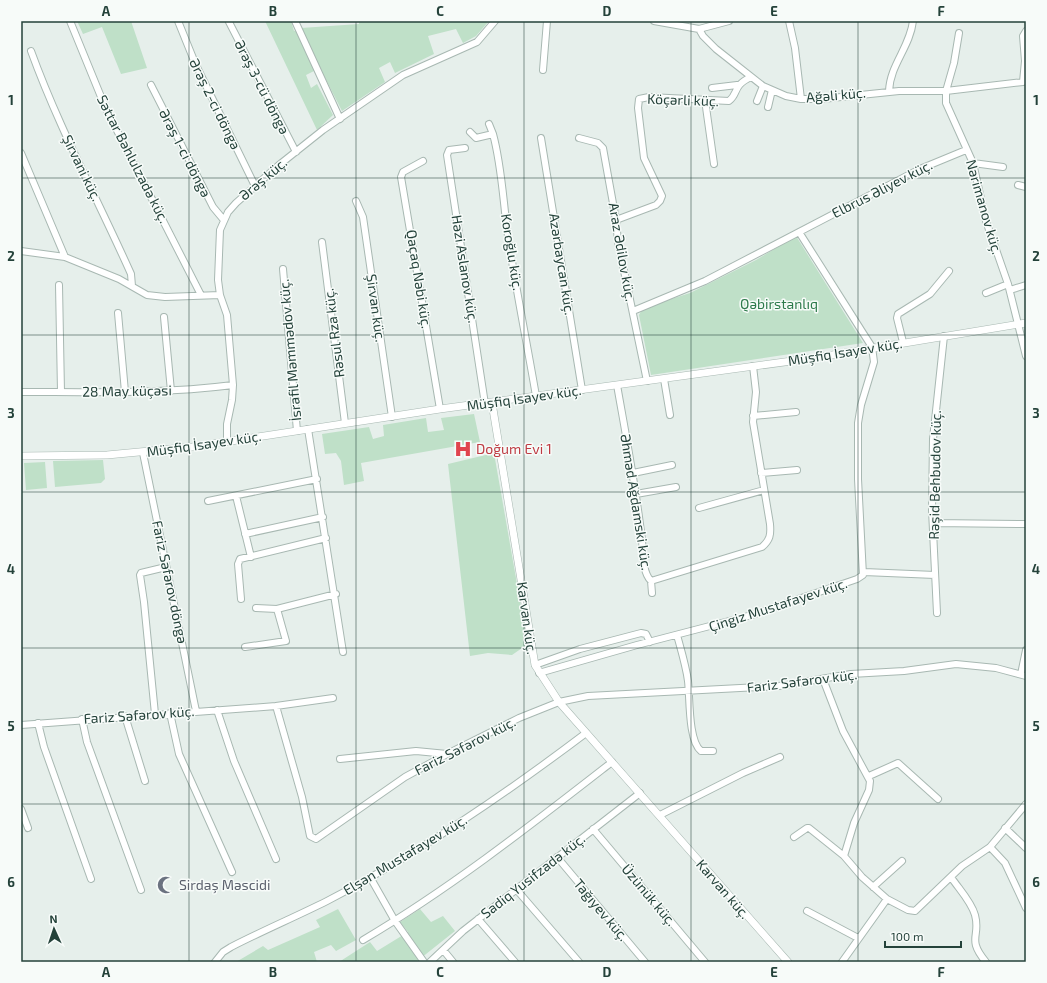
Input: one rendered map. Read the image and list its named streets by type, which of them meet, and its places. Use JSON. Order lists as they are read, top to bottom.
{
  "streets": {
    "street": [
      "Ərəş 3-cü döngə",
      "Ağəli küç.",
      "Köçərli küç.",
      "Ərəş 2-ci döngə",
      "Ərəş 1-ci döngə",
      "Səttar Bəhlulzadə küç.",
      "Şirvani küç.",
      "Ərəş küç.",
      "Elbrus Əliyev küç.",
      "Nərimanov küç.",
      "Koroğlu küç.",
      "Araz Ədilov küç.",
      "Azərbaycan küç.",
      "Həzi Aslanov küç.",
      "Qaçaq Nəbi küç.",
      "Şirvan küç.",
      "Rəsul Rza küç.",
      "İsrafil Məmmədov küç.",
      "Müşfiq İsayev küç.",
      "28 May küçəsi",
      "Rəşid Behbudov küç.",
      "Əhməd Ağdamski küç.",
      "Fariz Səfərov döngə",
      "Çingiz Mustafayev küç.",
      "Karvan küç.",
      "Fariz Səfərov küç.",
      "Elşən Mustafayev küç.",
      "Sadiq Yusifzadə küç.",
      "Üzünük küç.",
      "Tağıyev küç."
    ]
  },
  "crossings": [
    ["Ərəş 3-cü döngə", "Ərəş küç."],
    ["Ağəli küç.", "Köçərli küç."],
    ["Ağəli küç.", "Nərimanov küç."],
    ["Köçərli küç.", "Araz Ədilov küç."],
    ["Ərəş 2-ci döngə", "Ərəş küç."],
    ["Ərəş 1-ci döngə", "Ərəş küç."],
    ["Ərəş küç.", "Müşfiq İsayev küç."],
    ["Ərəş küç.", "28 May küçəsi"],
    ["Elbrus Əliyev küç.", "Nərimanov küç."],
    ["Elbrus Əliyev küç.", "Araz Ədilov küç."],
    ["Nərimanov küç.", "Müşfiq İsayev küç."],
    ["Koroğlu küç.", "Müşfiq İsayev küç."],
    ["Araz Ədilov küç.", "Müşfiq İsayev küç."],
    ["Azərbaycan küç.", "Müşfiq İsayev küç."],
    ["Həzi Aslanov küç.", "Müşfiq İsayev küç."],
    ["Həzi Aslanov küç.", "Karvan küç."],
    ["Qaçaq Nəbi küç.", "Müşfiq İsayev küç."],
    ["Şirvan küç.", "Müşfiq İsayev küç."],
    ["Rəsul Rza küç.", "Müşfiq İsayev küç."],
    ["İsrafil Məmmədov küç.", "Müşfiq İsayev küç."],
    ["Müşfiq İsayev küç.", "Rəşid Behbudov küç."],
    ["Müşfiq İsayev küç.", "Əhməd Ağdamski küç."],
    ["Müşfiq İsayev küç.", "Fariz Səfərov döngə"],
    ["Müşfiq İsayev küç.", "Çingiz Mustafayev küç."],
    ["Müşfiq İsayev küç.", "Karvan küç."],
    ["Fariz Səfərov döngə", "Fariz Səfərov küç."],
    ["Çingiz Mustafayev küç.", "Karvan küç."],
    ["Karvan küç.", "Fariz Səfərov küç."],
    ["Karvan küç.", "Elşən Mustafayev küç."],
    ["Karvan küç.", "Sadiq Yusifzadə küç."],
    ["Sadiq Yusifzadə küç.", "Üzünük küç."],
    ["Sadiq Yusifzadə küç.", "Tağıyev küç."]
  ],
  "parks": ["Qəbirstanlıq"],
  "places": {
    "hospital": ["Doğum Evi 1"],
    "mosque": ["Sirdaş Məscidi"]
  },
  "scale_bar": "100 m",
  "north": "top",
  "grid": {
    "columns": [
      "A",
      "B",
      "C",
      "D",
      "E",
      "F"
    ],
    "rows": [
      "1",
      "2",
      "3",
      "4",
      "5",
      "6"
    ]
  }
}
